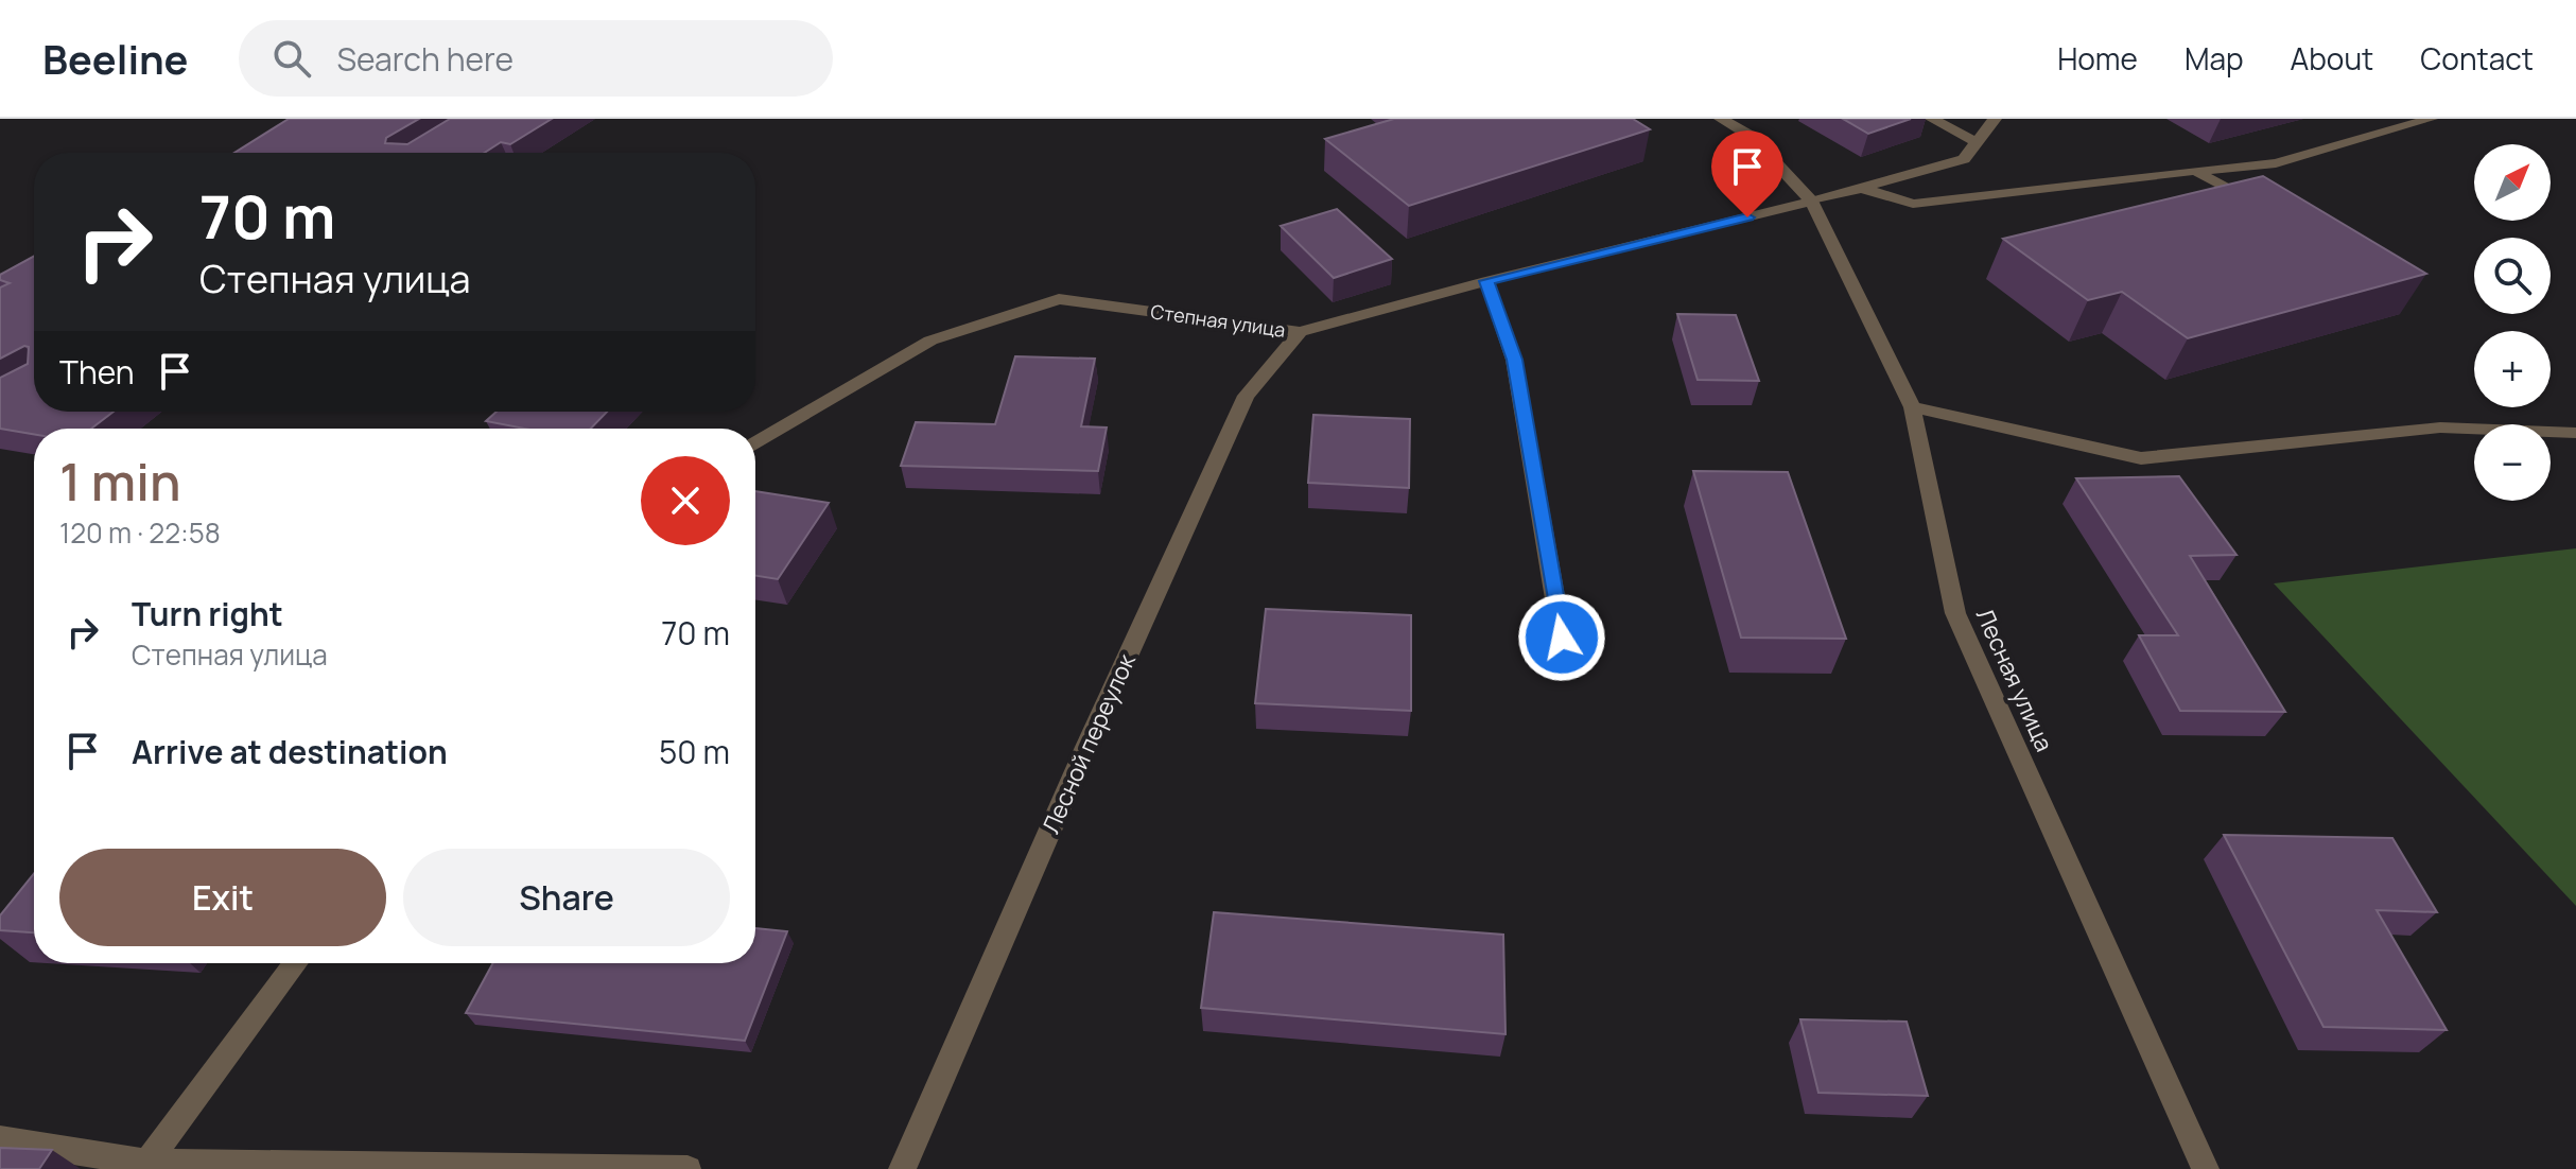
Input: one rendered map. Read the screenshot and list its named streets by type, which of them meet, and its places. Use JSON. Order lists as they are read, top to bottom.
{
  "streets": {
    "street": ["Степная улица", "Лесная улица", "Лесной переулок"]
  },
  "crossings": [
    ["Степная улица", "Лесная улица"],
    ["Степная улица", "Лесной переулок"]
  ],
  "north": "top right",
  "page": {
    "header": "Beeline",
    "search": "Search here",
    "nav": [
      "Home",
      "Map",
      "About",
      "Contact"
    ],
    "map_buttons": ["+", "−"],
    "turn": ["70 m", "Степная улица"],
    "then": "Then",
    "heading": ["1 min", "120 m · 22:58"],
    "list": [
      {
        "name": "Turn right",
        "note": "Степная улица",
        "value": "70 m"
      },
      {
        "name": "Arrive at destination",
        "value": "50 m"
      }
    ],
    "buttons": ["Exit", "Share"]
  }
}
